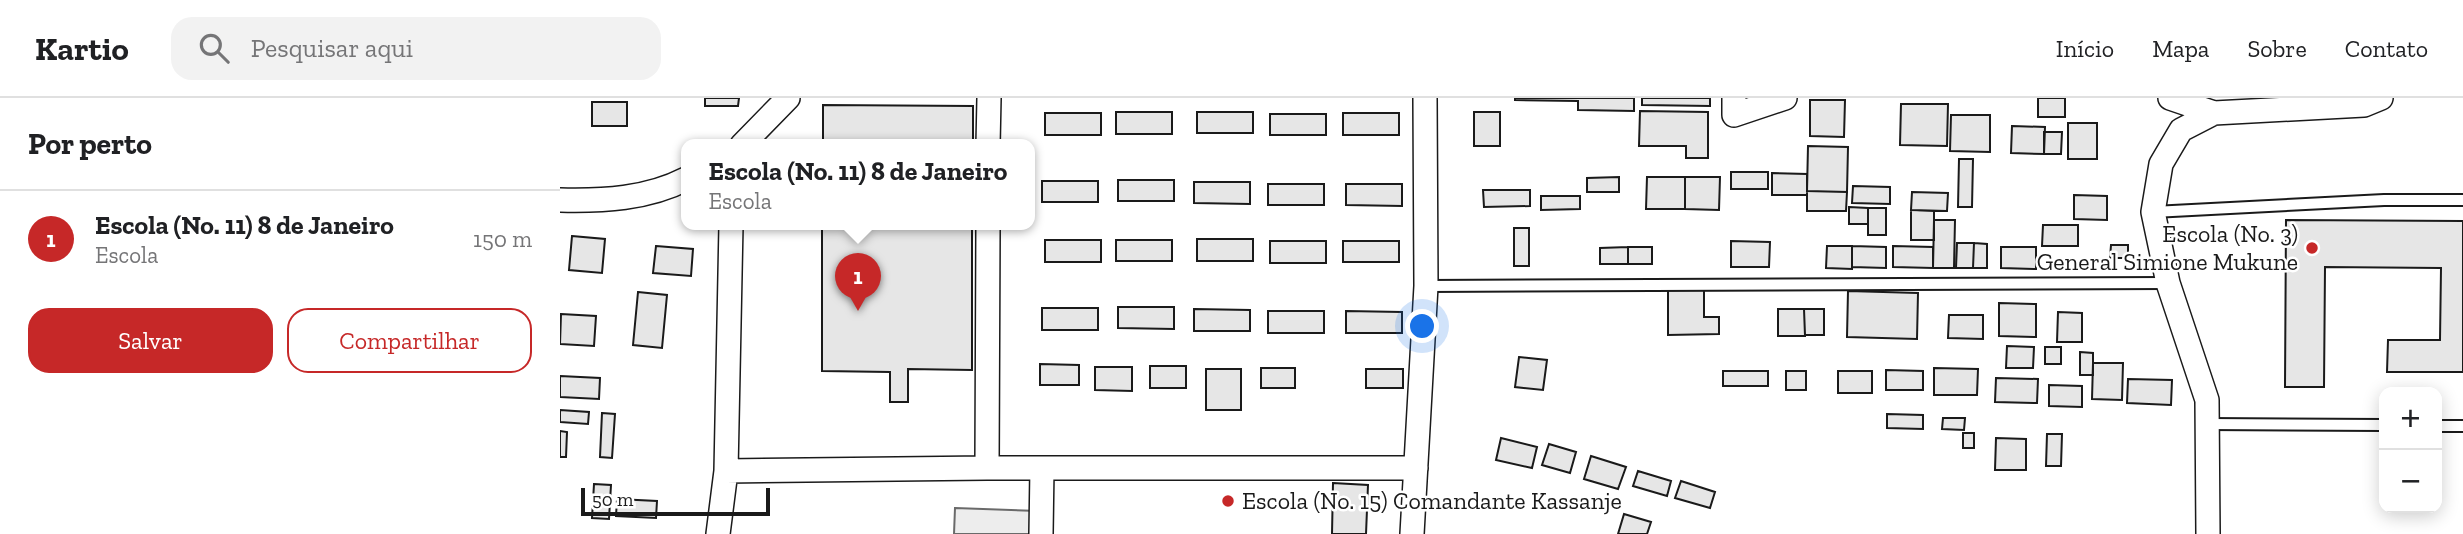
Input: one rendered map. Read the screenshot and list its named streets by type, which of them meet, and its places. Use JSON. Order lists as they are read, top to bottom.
{
  "places": ["Escola (No. 3) General Simione Mukune", "Escola (No. 15) Comandante Kassanje"],
  "scale_bar": "50 m",
  "page": {
    "header": "Kartio",
    "search": "Pesquisar aqui",
    "nav": [
      "Início",
      "Mapa",
      "Sobre",
      "Contato"
    ],
    "heading": "Por perto",
    "popup": ["Escola (No. 11) 8 de Janeiro", "Escola"],
    "list": [
      {
        "mark": "1",
        "name": "Escola (No. 11) 8 de Janeiro",
        "note": "Escola",
        "value": "150 m"
      }
    ],
    "pins": "1",
    "buttons": ["Salvar", "Compartilhar"],
    "map_buttons": ["+", "−"],
    "scale": "50 m"
  }
}
